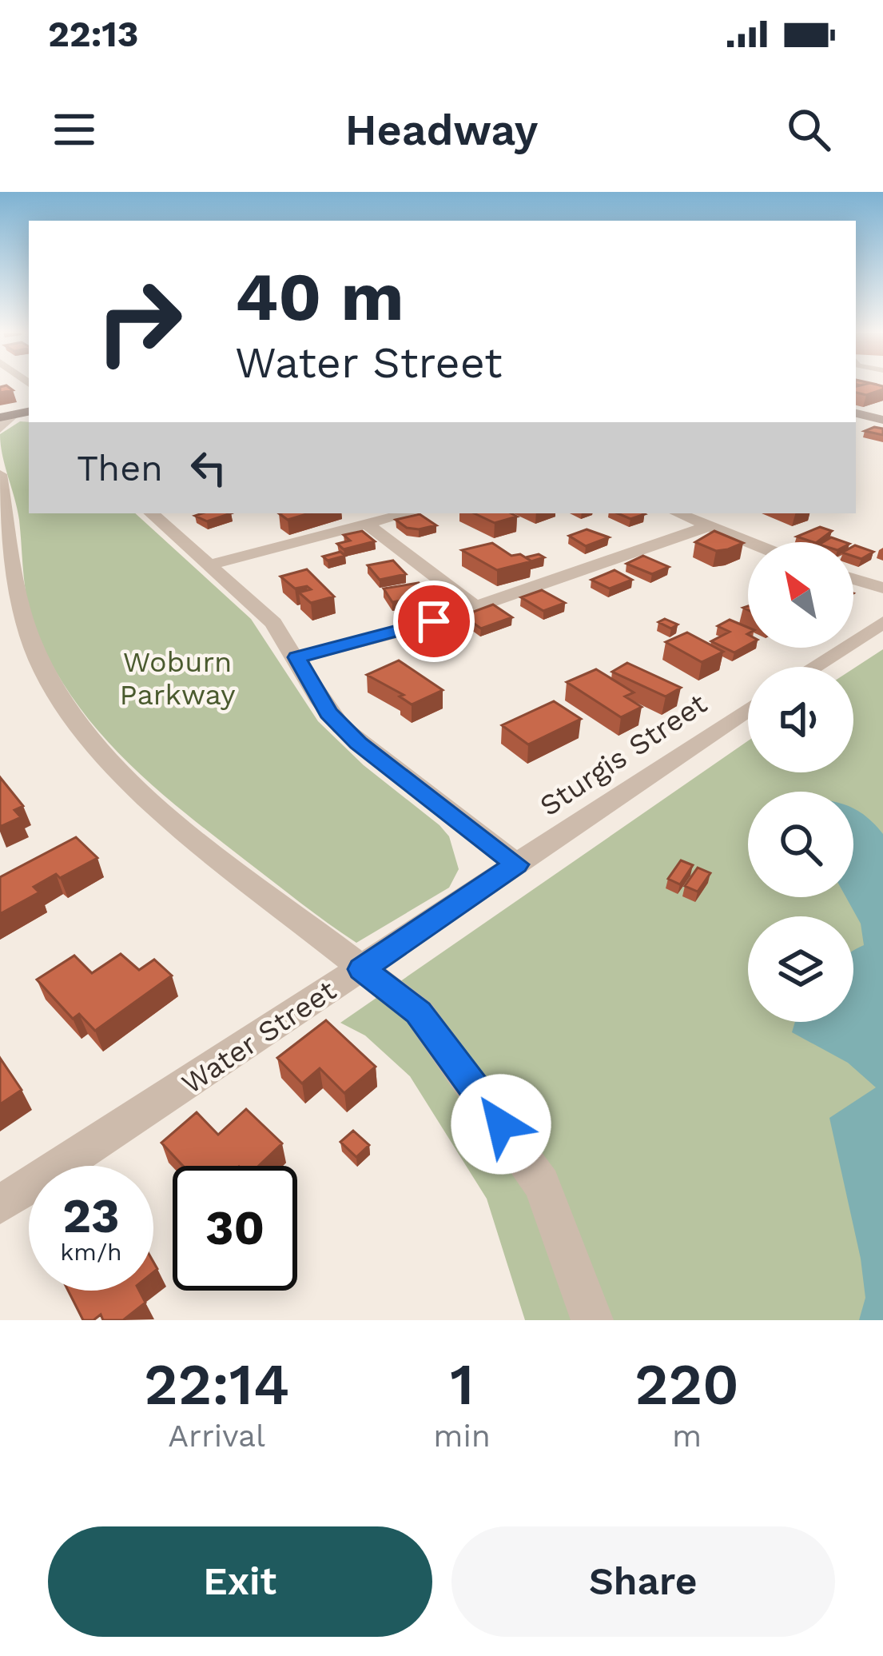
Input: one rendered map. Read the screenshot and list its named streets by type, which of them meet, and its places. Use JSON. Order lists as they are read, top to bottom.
{
  "streets": {
    "street": ["Sturgis Street", "Water Street"]
  },
  "crossings": [
    ["Sturgis Street", "Water Street"]
  ],
  "parks": ["Woburn Parkway"],
  "north": "top left",
  "page": {
    "status": "22:13",
    "header": "Headway",
    "turn": ["40 m", "Water Street"],
    "then": "Then",
    "speed": "23 km/h",
    "limit": "30",
    "eta": [
      "22:14",
      "Arrival",
      "1",
      "min",
      "220",
      "m"
    ],
    "buttons": ["Exit", "Share"]
  }
}
